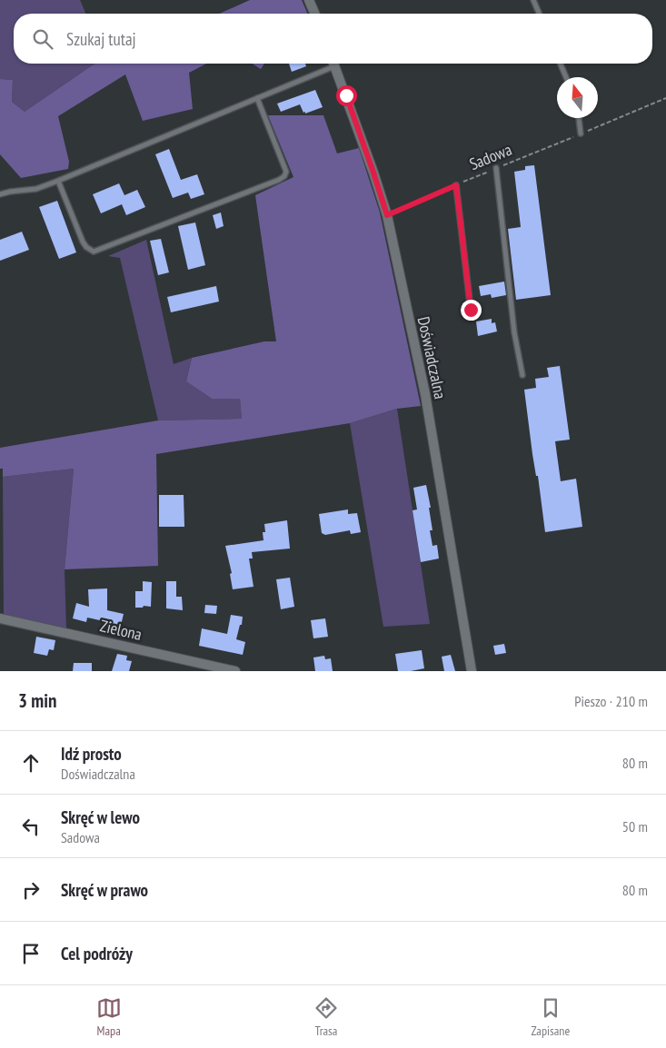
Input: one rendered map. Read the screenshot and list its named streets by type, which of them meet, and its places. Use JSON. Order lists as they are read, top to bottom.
{
  "streets": {
    "street": ["Doświadczalna", "Zielona"],
    "path": ["Sadowa"]
  },
  "crossings": [
    ["Sadowa", "Doświadczalna"]
  ],
  "north": "top",
  "page": {
    "search": "Szukaj tutaj",
    "heading": ["3 min", "Pieszo · 210 m"],
    "list": [
      ["Idź prosto", "Doświadczalna", "80 m"],
      ["Skręć w lewo", "Sadowa", "50 m"],
      ["Skręć w prawo", "80 m"],
      "Cel podróży"
    ],
    "nav": ["Mapa", "Trasa", "Zapisane"]
  }
}
